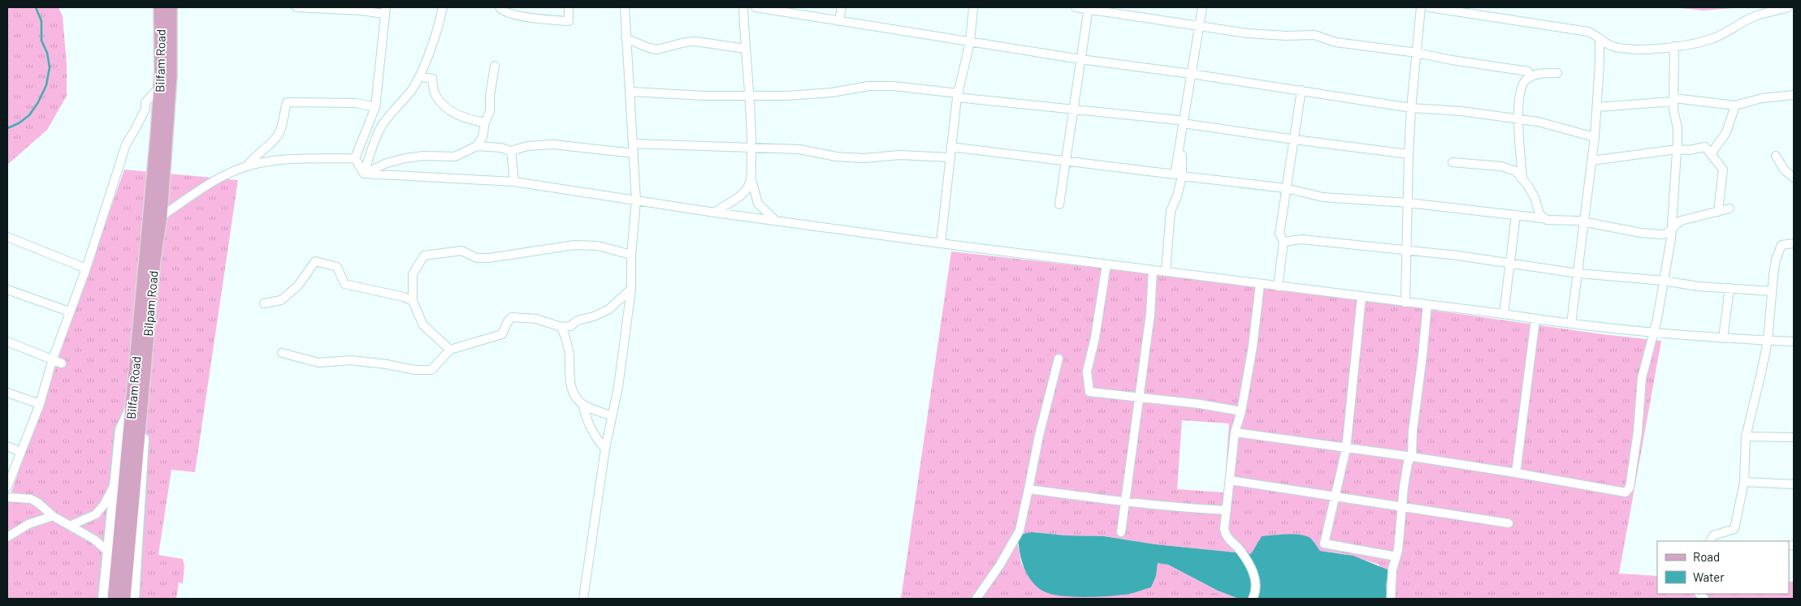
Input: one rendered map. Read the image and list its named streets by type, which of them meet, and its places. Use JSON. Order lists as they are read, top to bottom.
{
  "streets": {
    "main road": ["Bilfam Road", "Bilpam Road"]
  },
  "crossings": [
    ["Bilfam Road", "Bilpam Road"]
  ],
  "legend": ["Road", "Water"]
}
